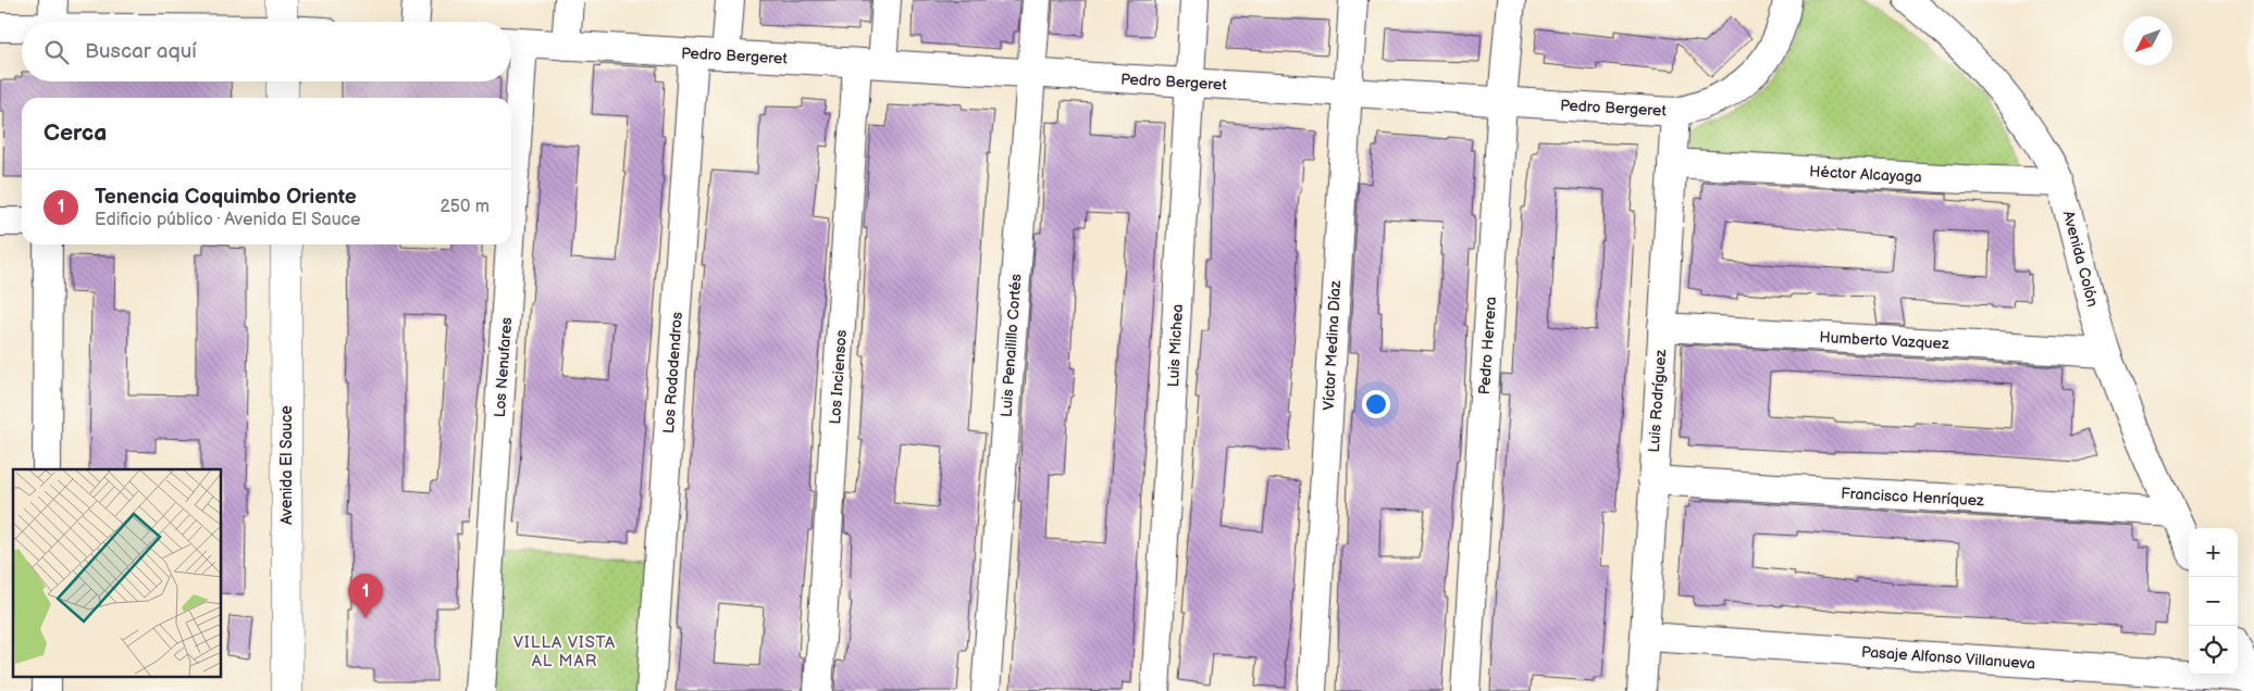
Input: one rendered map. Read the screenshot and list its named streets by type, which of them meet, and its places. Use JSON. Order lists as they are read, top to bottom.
{
  "streets": {
    "street": [
      "Pedro Bergeret",
      "Héctor Alcayaga",
      "Avenida Colón",
      "Humberto Vazquez",
      "Luis Penailillo Cortés",
      "Luis Michea",
      "Víctor Medina Díaz",
      "Pedro Herrera",
      "Los Nenufares",
      "Los Rododendros",
      "Los Inciensos",
      "Luis Rodríguez",
      "Avenida El Sauce",
      "Francisco Henríquez",
      "Pasaje Alfonso Villanueva"
    ]
  },
  "crossings": [
    ["Pedro Bergeret", "Luis Penailillo Cortés"],
    ["Pedro Bergeret", "Luis Michea"],
    ["Pedro Bergeret", "Víctor Medina Díaz"],
    ["Pedro Bergeret", "Pedro Herrera"],
    ["Pedro Bergeret", "Los Nenufares"],
    ["Pedro Bergeret", "Los Rododendros"],
    ["Pedro Bergeret", "Los Inciensos"],
    ["Pedro Bergeret", "Luis Rodríguez"],
    ["Héctor Alcayaga", "Avenida Colón"],
    ["Héctor Alcayaga", "Luis Rodríguez"],
    ["Avenida Colón", "Humberto Vazquez"],
    ["Avenida Colón", "Francisco Henríquez"],
    ["Humberto Vazquez", "Luis Rodríguez"],
    ["Luis Rodríguez", "Francisco Henríquez"],
    ["Luis Rodríguez", "Pasaje Alfonso Villanueva"]
  ],
  "districts": ["VILLA VISTA AL MAR"],
  "north": "bottom left",
  "page": {
    "search": "Buscar aquí",
    "heading": "Cerca",
    "list": [
      {
        "mark": "1",
        "name": "Tenencia Coquimbo Oriente",
        "note": "Edificio público · Avenida El Sauce",
        "value": "250 m"
      }
    ],
    "map_buttons": ["+", "−"],
    "pins": "1"
  }
}
